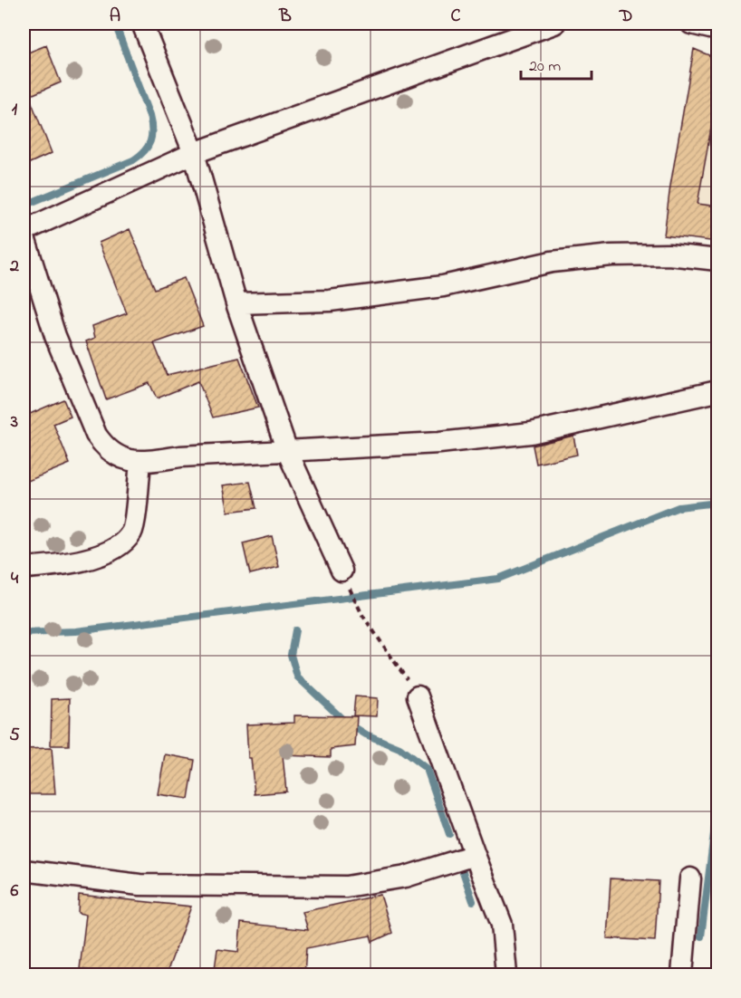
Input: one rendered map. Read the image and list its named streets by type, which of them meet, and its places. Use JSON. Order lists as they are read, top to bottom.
{
  "scale_bar": "20 m",
  "grid": {
    "columns": [
      "A",
      "B",
      "C",
      "D"
    ],
    "rows": [
      "1",
      "2",
      "3",
      "4",
      "5",
      "6"
    ]
  }
}
